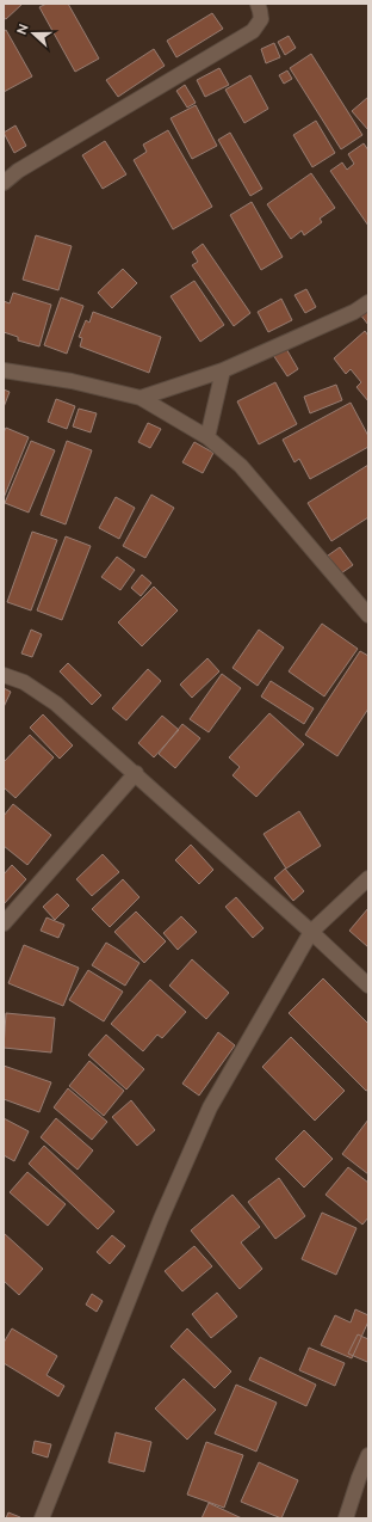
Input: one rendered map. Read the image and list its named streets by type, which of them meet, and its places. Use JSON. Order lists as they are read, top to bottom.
{
  "north": "left"
}
